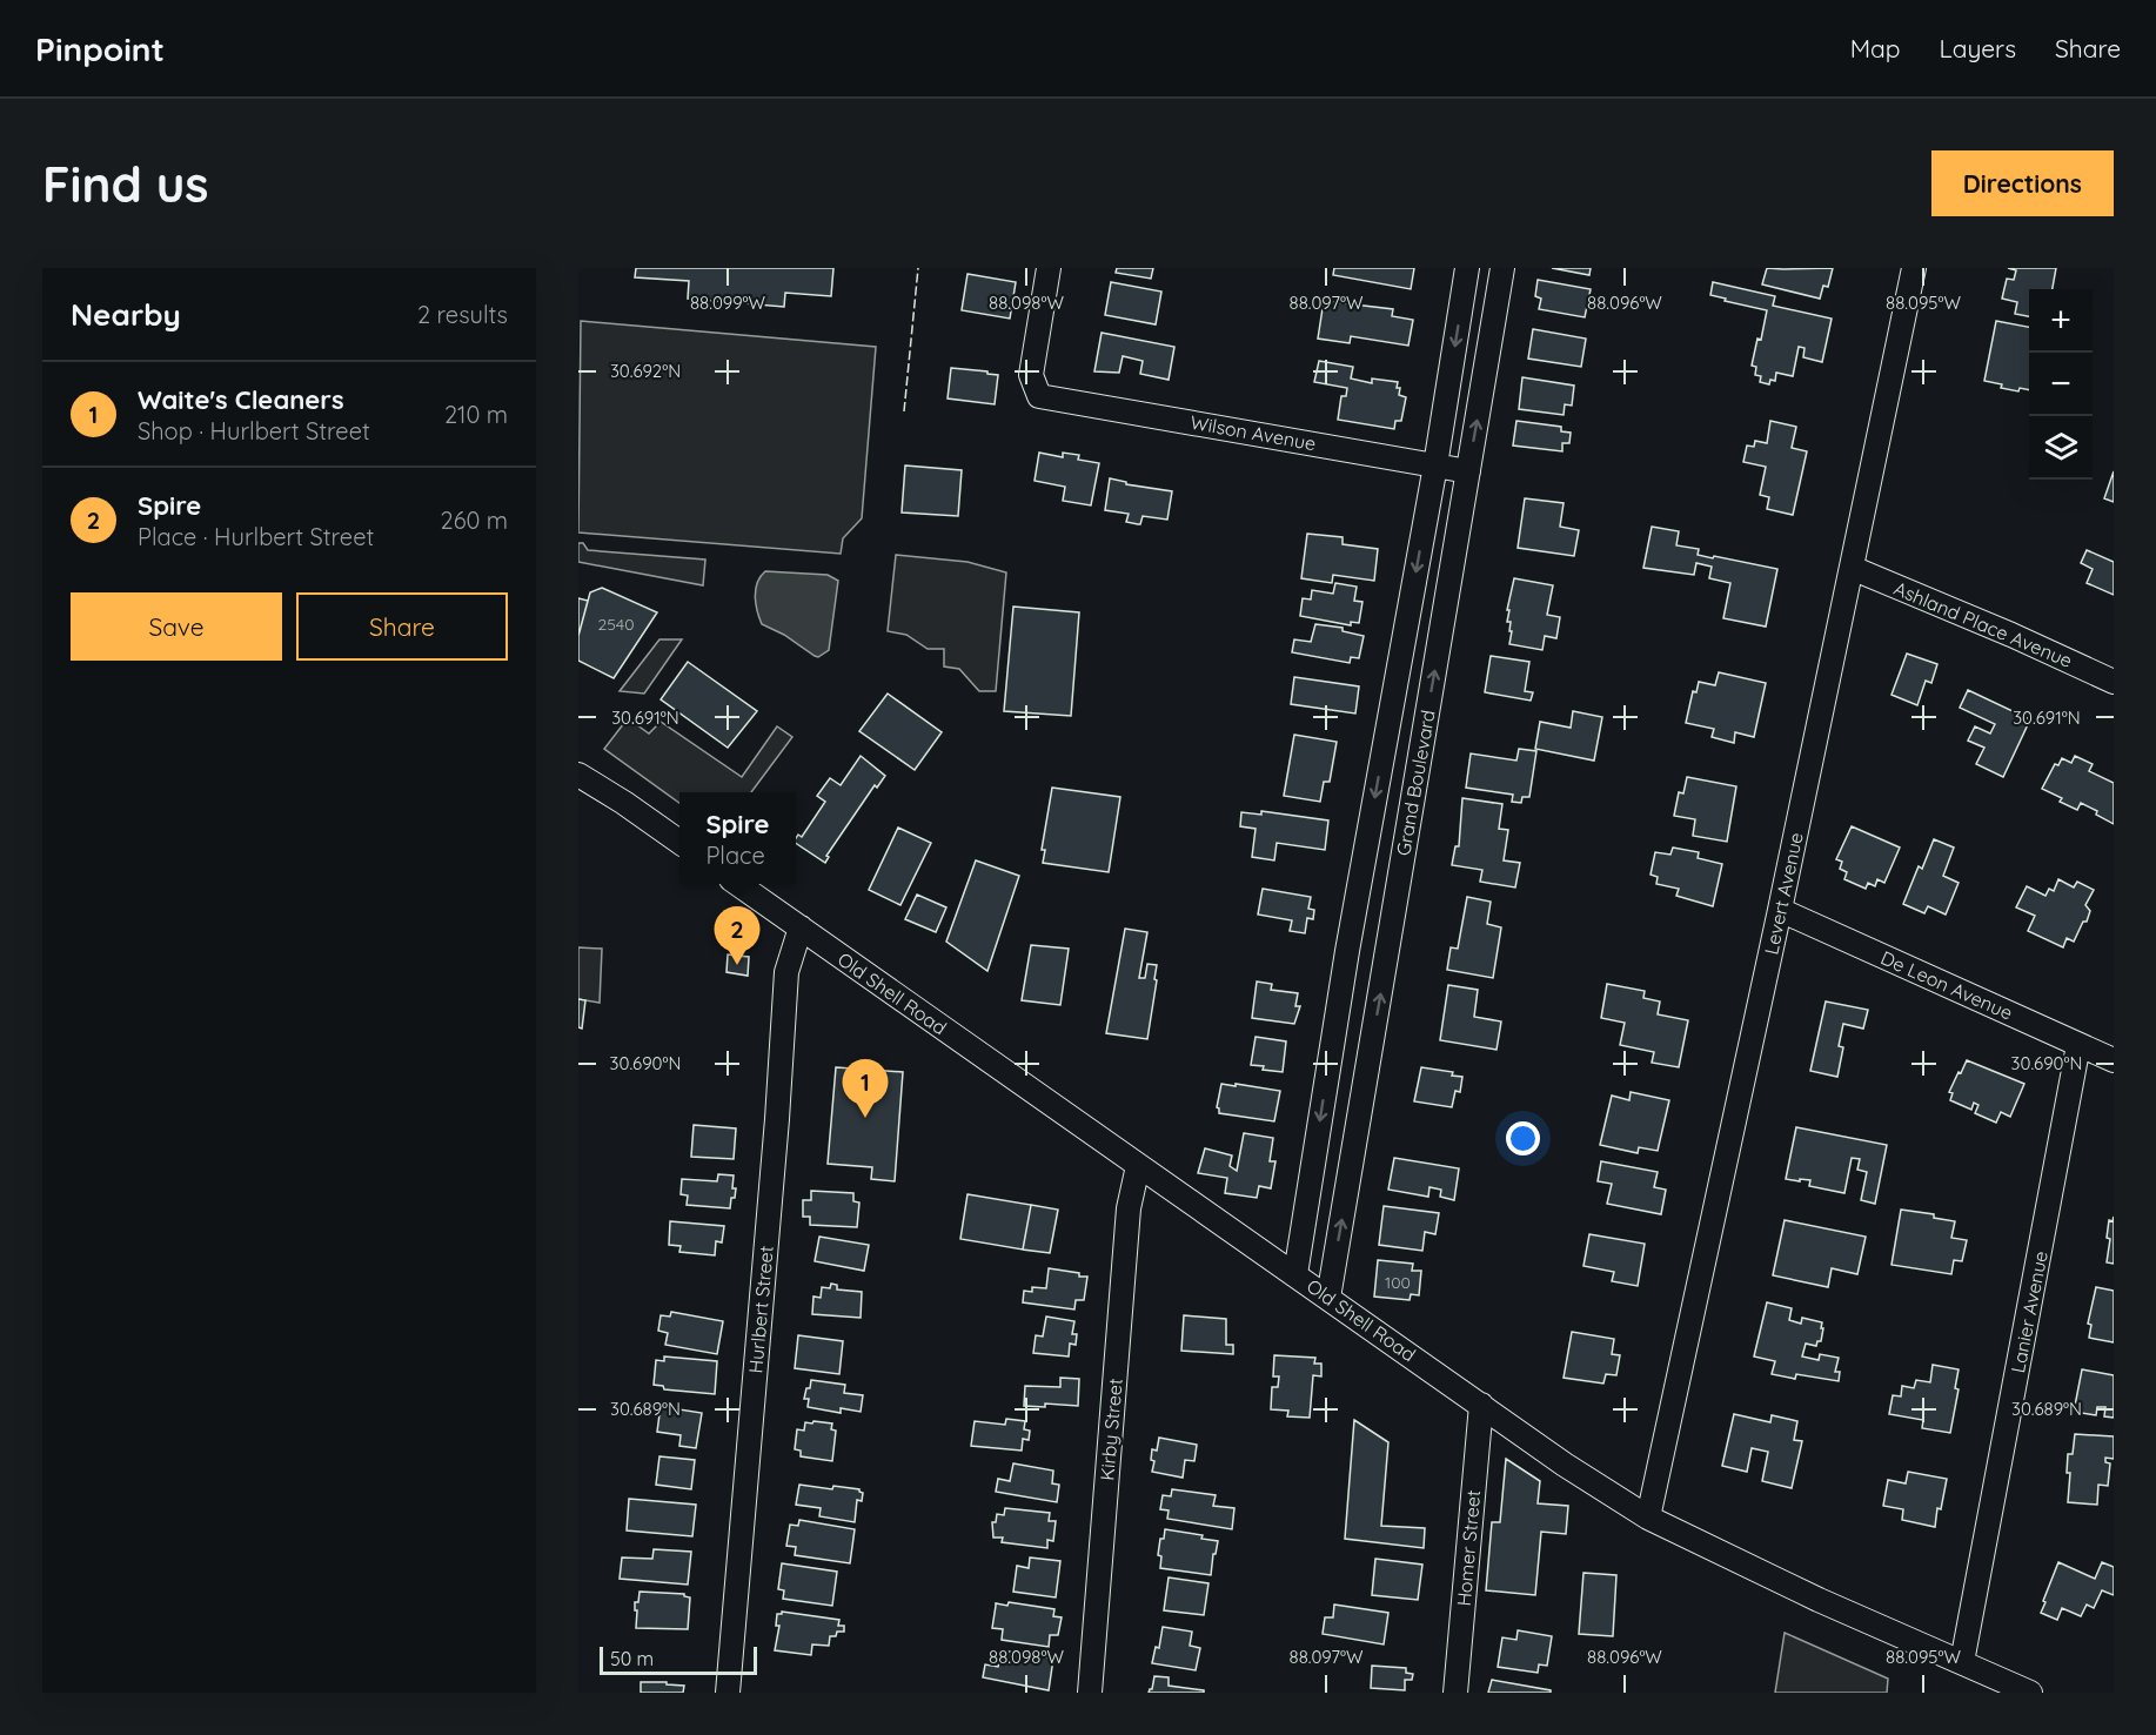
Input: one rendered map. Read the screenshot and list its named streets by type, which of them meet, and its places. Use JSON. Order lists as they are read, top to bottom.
{
  "streets": {
    "street": [
      "Wilson Avenue",
      "Ashland Place Avenue",
      "Grand Boulevard",
      "Levert Avenue",
      "De Leon Avenue",
      "Old Shell Road",
      "Hurlbert Street",
      "Lanier Avenue",
      "Kirby Street",
      "Homer Street"
    ]
  },
  "crossings": [
    ["Wilson Avenue", "Grand Boulevard"],
    ["Ashland Place Avenue", "Levert Avenue"],
    ["Grand Boulevard", "Old Shell Road"],
    ["Levert Avenue", "De Leon Avenue"],
    ["Levert Avenue", "Old Shell Road"],
    ["De Leon Avenue", "Lanier Avenue"],
    ["Old Shell Road", "Hurlbert Street"],
    ["Old Shell Road", "Lanier Avenue"],
    ["Old Shell Road", "Kirby Street"],
    ["Old Shell Road", "Homer Street"]
  ],
  "house_numbers": ["2540", "100"],
  "scale_bar": "50 m",
  "page": {
    "header": "Pinpoint",
    "nav": ["Map", "Layers", "Share"],
    "buttons": [
      "Directions",
      ["Save", "Share"]
    ],
    "title": "Find us",
    "heading": ["Nearby", "2 results"],
    "map_buttons": ["+", "−"],
    "list": [
      {
        "mark": "1",
        "name": "Waite's Cleaners",
        "note": "Shop · Hurlbert Street",
        "value": "210 m"
      },
      {
        "mark": "2",
        "name": "Spire",
        "note": "Place · Hurlbert Street",
        "value": "260 m"
      }
    ],
    "popup": ["Spire", "Place"],
    "pins": ["2", "1"],
    "scale": "50 m"
  },
  "coordinates": [
    "88.099°W",
    "88.098°W",
    "88.097°W",
    "88.096°W",
    "88.095°W",
    "30.692°N",
    "30.691°N",
    "30.690°N",
    "30.689°N"
  ]
}
